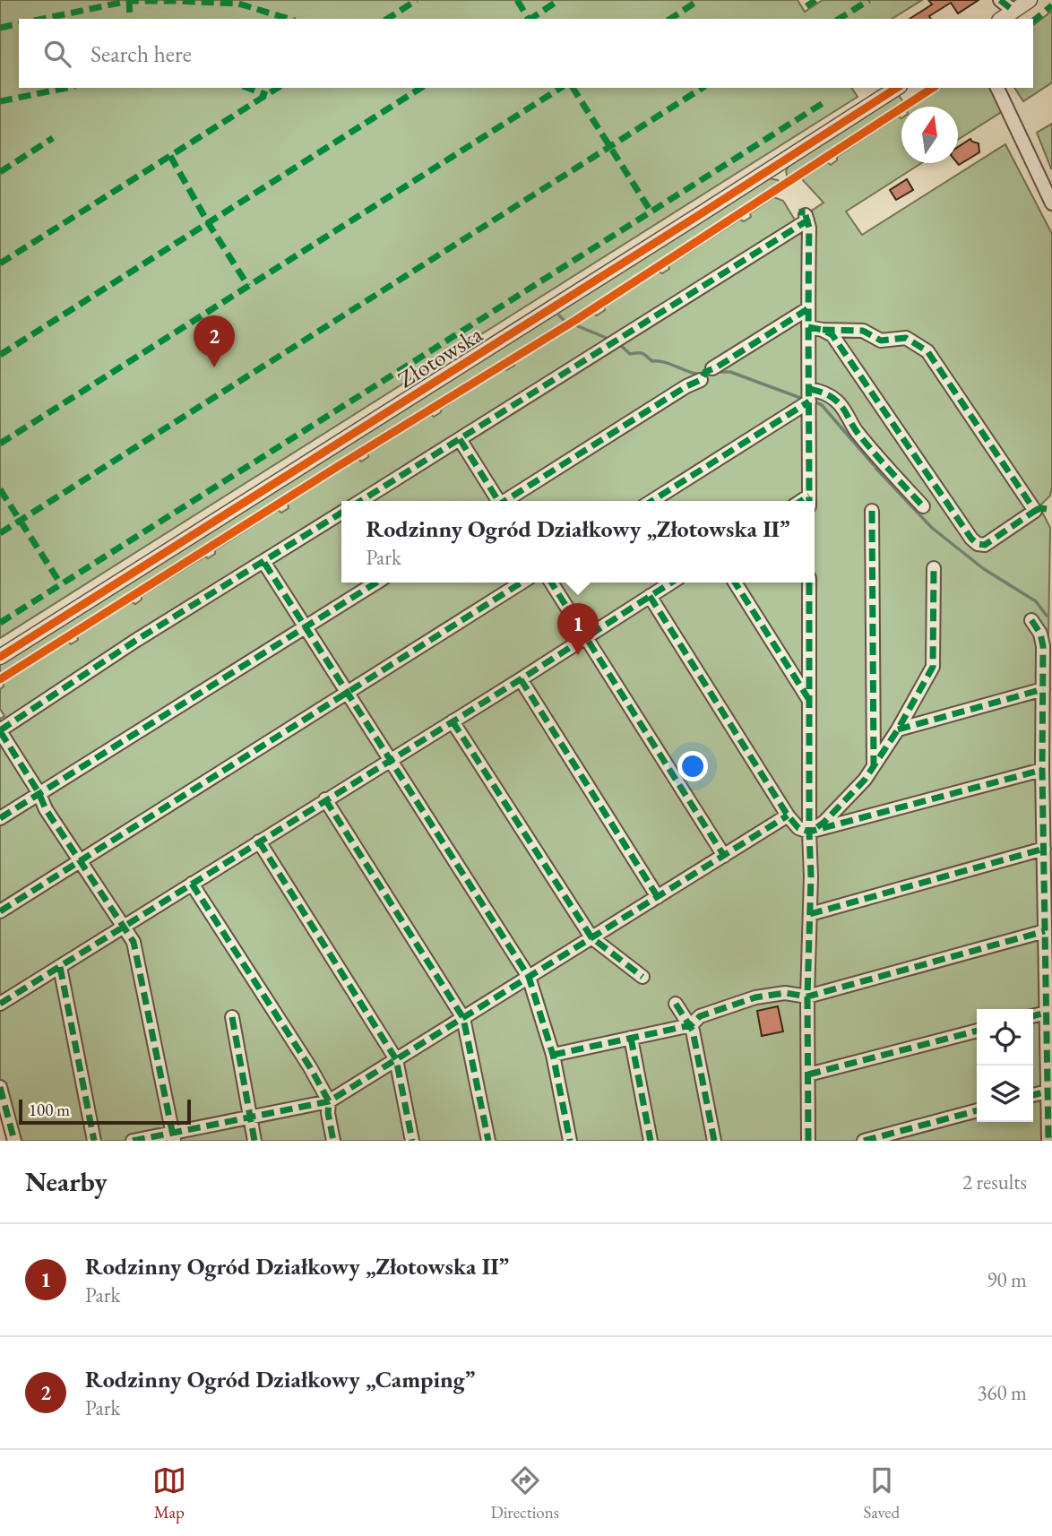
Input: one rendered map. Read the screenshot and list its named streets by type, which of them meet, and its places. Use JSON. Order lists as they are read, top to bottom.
{
  "streets": {
    "street": ["Złotowska"]
  },
  "scale_bar": "100 m",
  "north": "top",
  "page": {
    "search": "Search here",
    "pins": ["2", "1"],
    "popup": ["Rodzinny Ogród Działkowy „Złotowska II”", "Park"],
    "scale": "100 m",
    "heading": ["Nearby", "2 results"],
    "list": [
      {
        "mark": "1",
        "name": "Rodzinny Ogród Działkowy „Złotowska II”",
        "note": "Park",
        "value": "90 m"
      },
      {
        "mark": "2",
        "name": "Rodzinny Ogród Działkowy „Camping”",
        "note": "Park",
        "value": "360 m"
      }
    ],
    "nav": ["Map", "Directions", "Saved"]
  }
}
